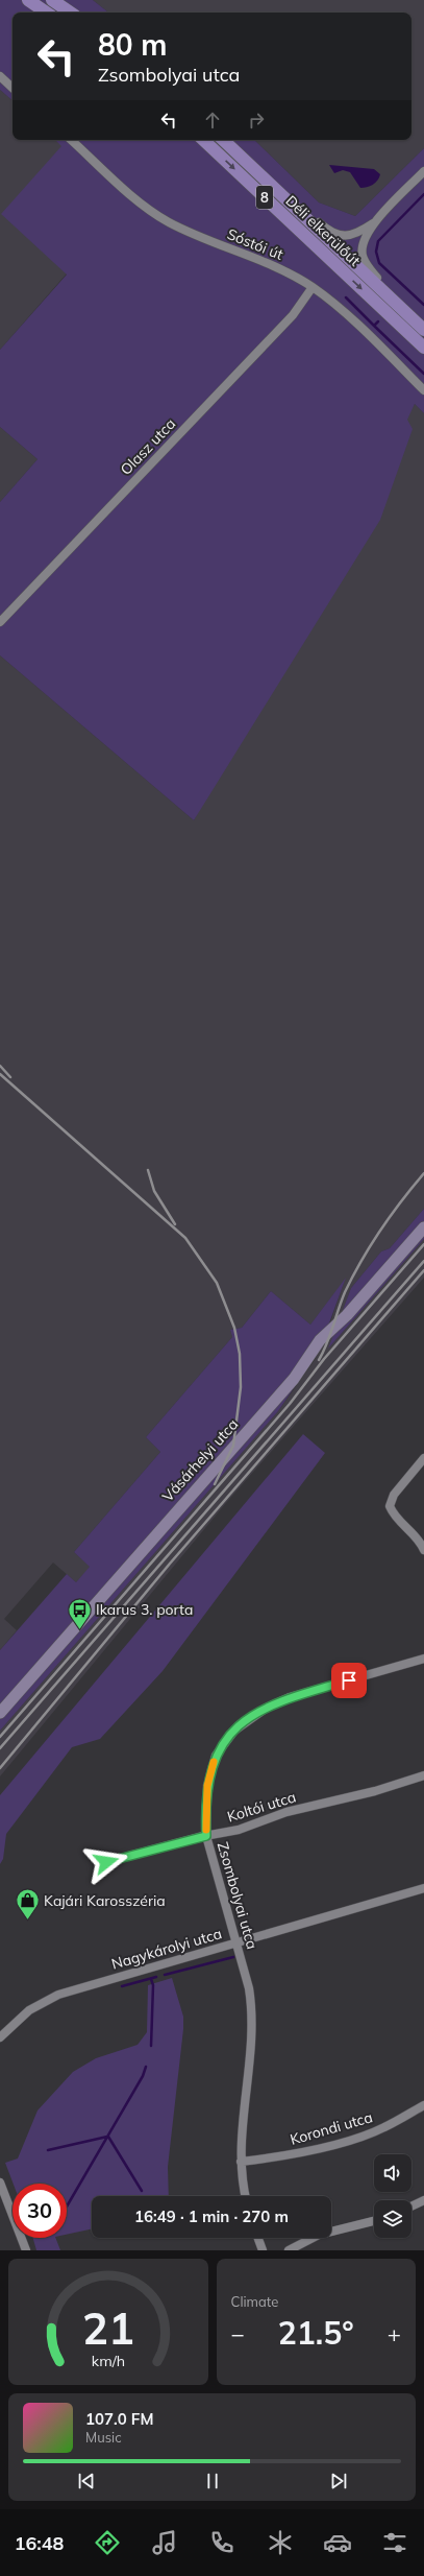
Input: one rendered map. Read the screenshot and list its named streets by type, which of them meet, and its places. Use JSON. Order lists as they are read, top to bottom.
{
  "streets": {
    "main road": ["8", "Déli elkerülőút"],
    "street": [
      "Sóstói út",
      "Olasz utca",
      "Vásárhelyi utca",
      "Koltói utca",
      "Zsombolyai utca",
      "Nagykárolyi utca",
      "Korondi utca"
    ]
  },
  "crossings": [
    ["Sóstói út", "Olasz utca"],
    ["Koltói utca", "Zsombolyai utca"],
    ["Zsombolyai utca", "Nagykárolyi utca"],
    ["Zsombolyai utca", "Korondi utca"]
  ],
  "places": {
    "bus stop": ["Ikarus 3. porta"],
    "shop": ["Kajári Karosszéria"]
  },
  "page": {
    "turn": ["80 m", "Zsombolyai utca"],
    "limit": "30",
    "trip": "16:49 · 1 min · 270 m",
    "tile": "Climate",
    "heat": ["−", "21.5°", "+"],
    "song": ["107.0 FM", "Music"],
    "tabs": "16:48",
    "gauge": ["21", "km/h"]
  }
}
